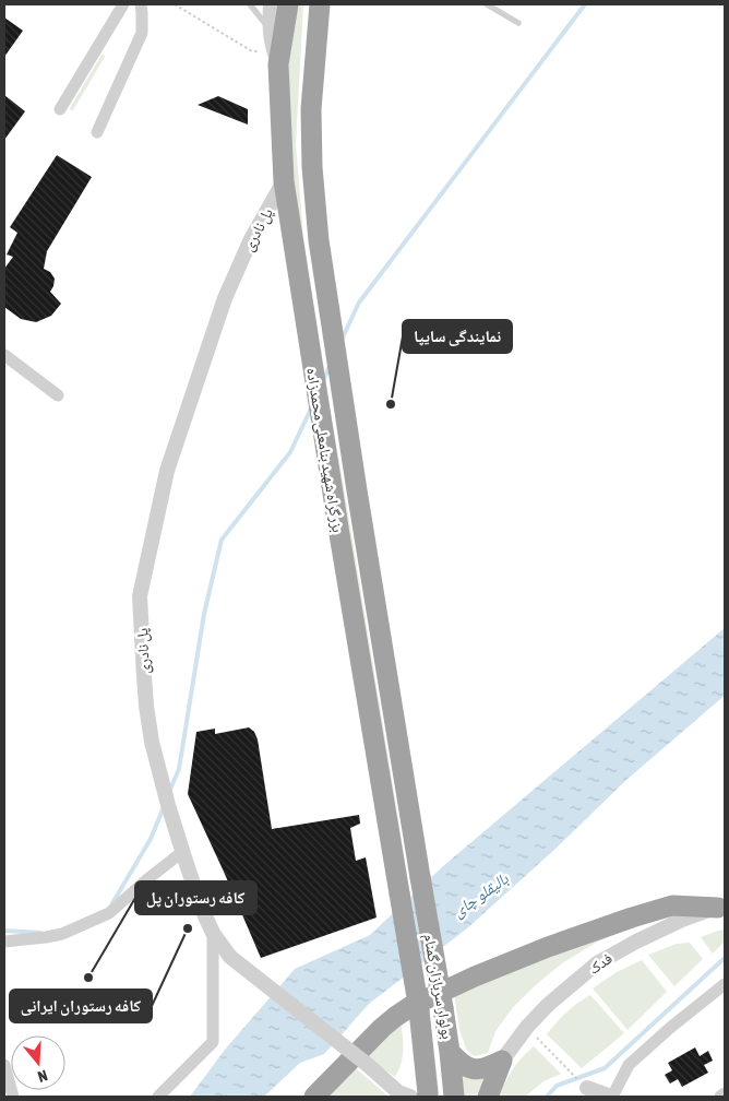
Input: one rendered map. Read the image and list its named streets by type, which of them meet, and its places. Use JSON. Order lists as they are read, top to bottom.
{
  "streets": {
    "highway": ["بزرگراه شهید بنامعلی محمدزاده", "بولوار سربازان گمنام"],
    "street": ["پل نادری", "فدک"]
  },
  "crossings": [
    ["پل نادری", "بزرگراه شهید بنامعلی محمدزاده"],
    ["بزرگراه شهید بنامعلی محمدزاده", "بولوار سربازان گمنام"]
  ],
  "water": ["بالیقلو چای"],
  "places": ["نمایندگی سایپا", "کافه رستوران ایرانی", "کافه رستوران پل"],
  "north": "bottom"
}
